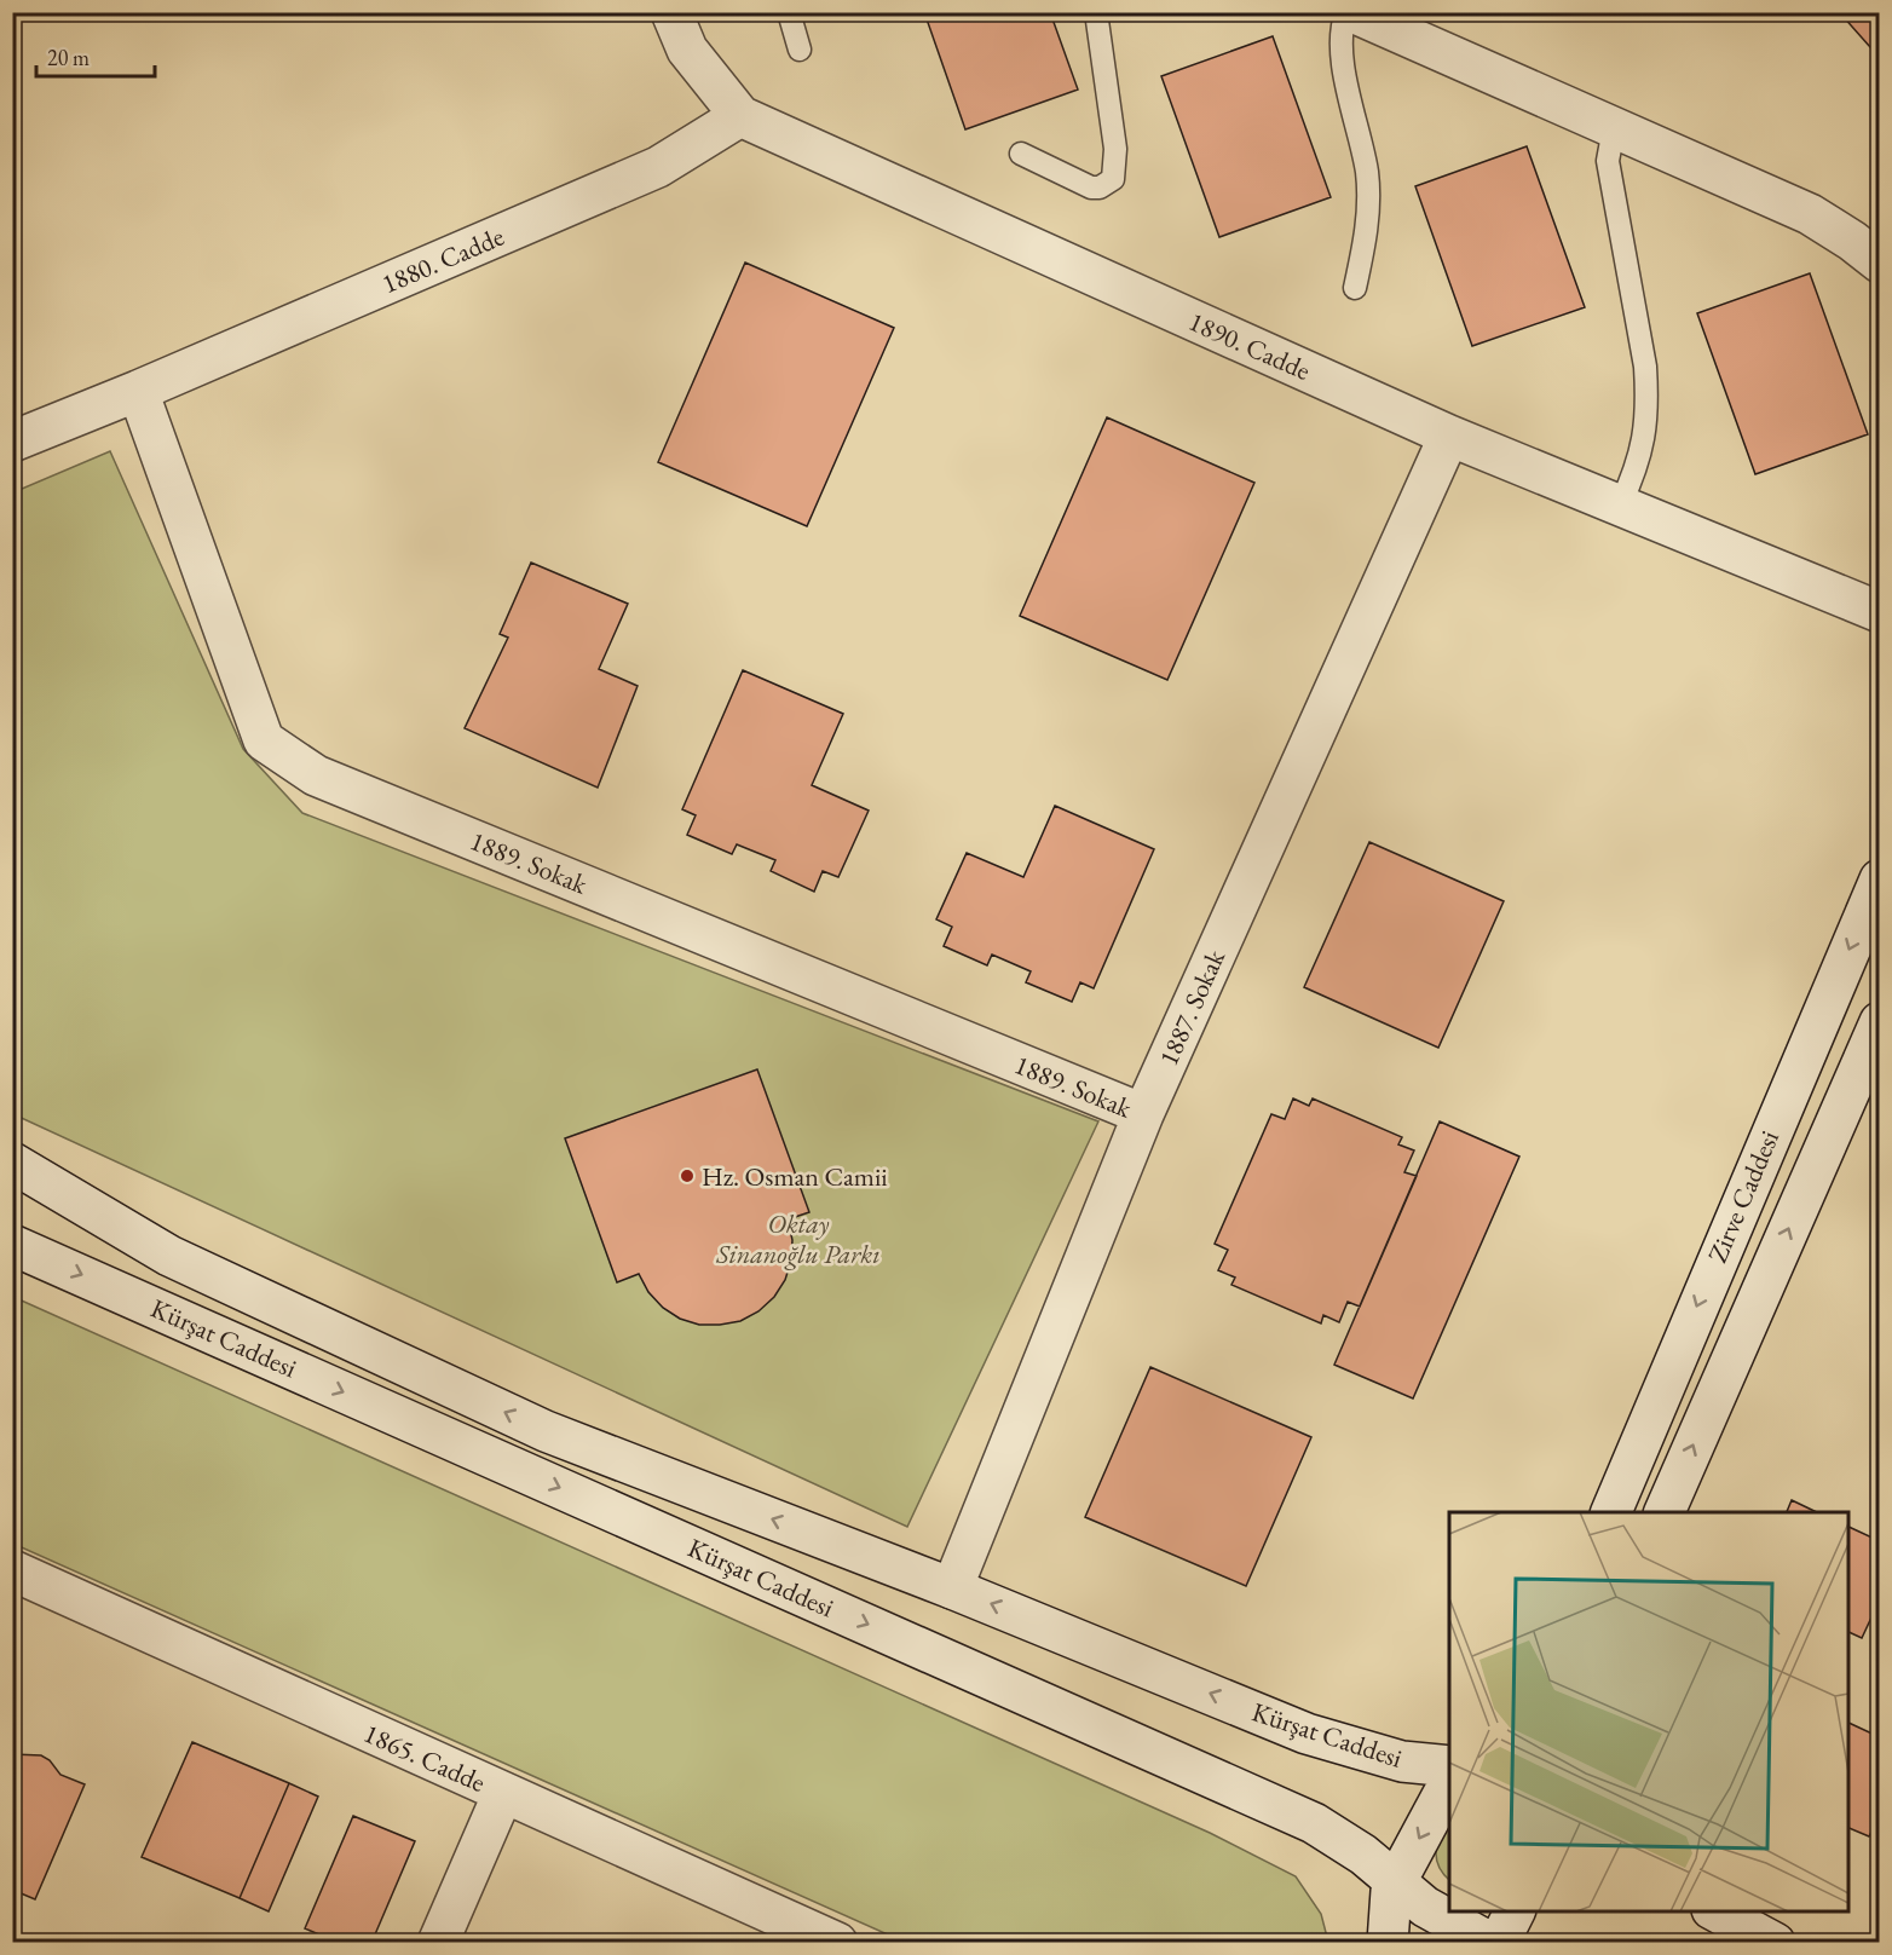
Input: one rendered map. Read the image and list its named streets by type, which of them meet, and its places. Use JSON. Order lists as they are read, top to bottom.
{
  "streets": {
    "street": [
      "1880. Cadde",
      "1890. Cadde",
      "1889. Sokak",
      "1887. Sokak",
      "Zirve Caddesi",
      "Kürşat Caddesi",
      "1865. Cadde"
    ]
  },
  "crossings": [
    ["1880. Cadde", "1890. Cadde"],
    ["1880. Cadde", "1889. Sokak"],
    ["1890. Cadde", "1887. Sokak"],
    ["1889. Sokak", "1887. Sokak"],
    ["1887. Sokak", "Kürşat Caddesi"]
  ],
  "parks": ["Oktay Sinanoğlu Parkı"],
  "places": ["Hz. Osman Camii"],
  "scale_bar": "20 m"
}
